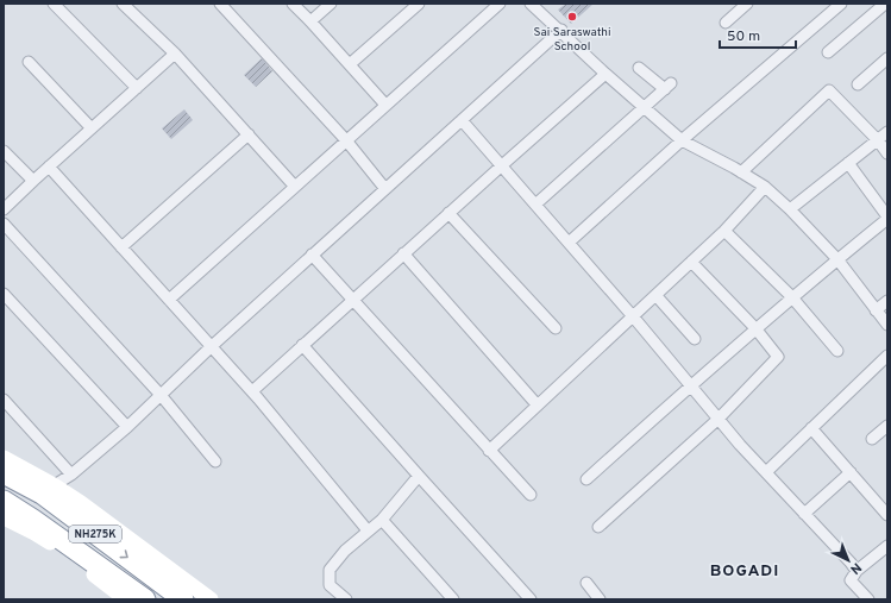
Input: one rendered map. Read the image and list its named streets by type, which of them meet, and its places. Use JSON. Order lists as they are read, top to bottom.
{
  "streets": {
    "highway": ["NH275K"]
  },
  "districts": ["BOGADI"],
  "places": ["Sai Saraswathi School"],
  "scale_bar": "50 m",
  "north": "bottom right"
}
